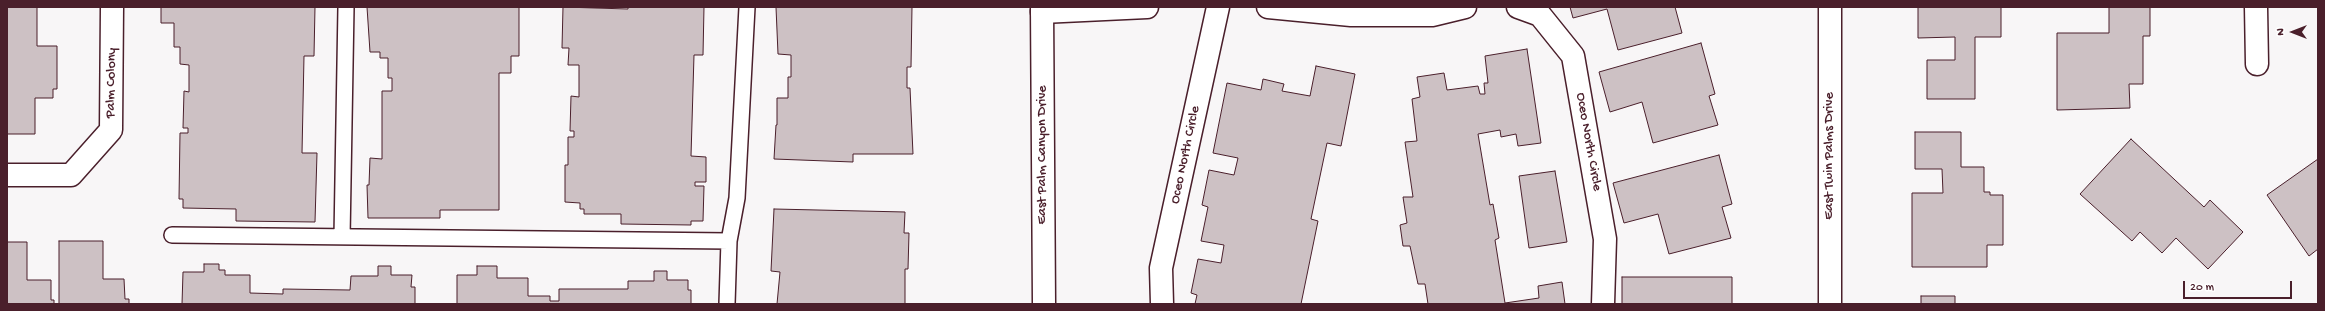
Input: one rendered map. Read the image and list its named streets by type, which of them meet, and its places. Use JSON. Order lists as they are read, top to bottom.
{
  "streets": {
    "street": [
      "Palm Colony",
      "Oceo North Circle",
      "East Palm Canyon Drive",
      "East Twin Palms Drive"
    ]
  },
  "scale_bar": "20 m",
  "north": "left"
}
